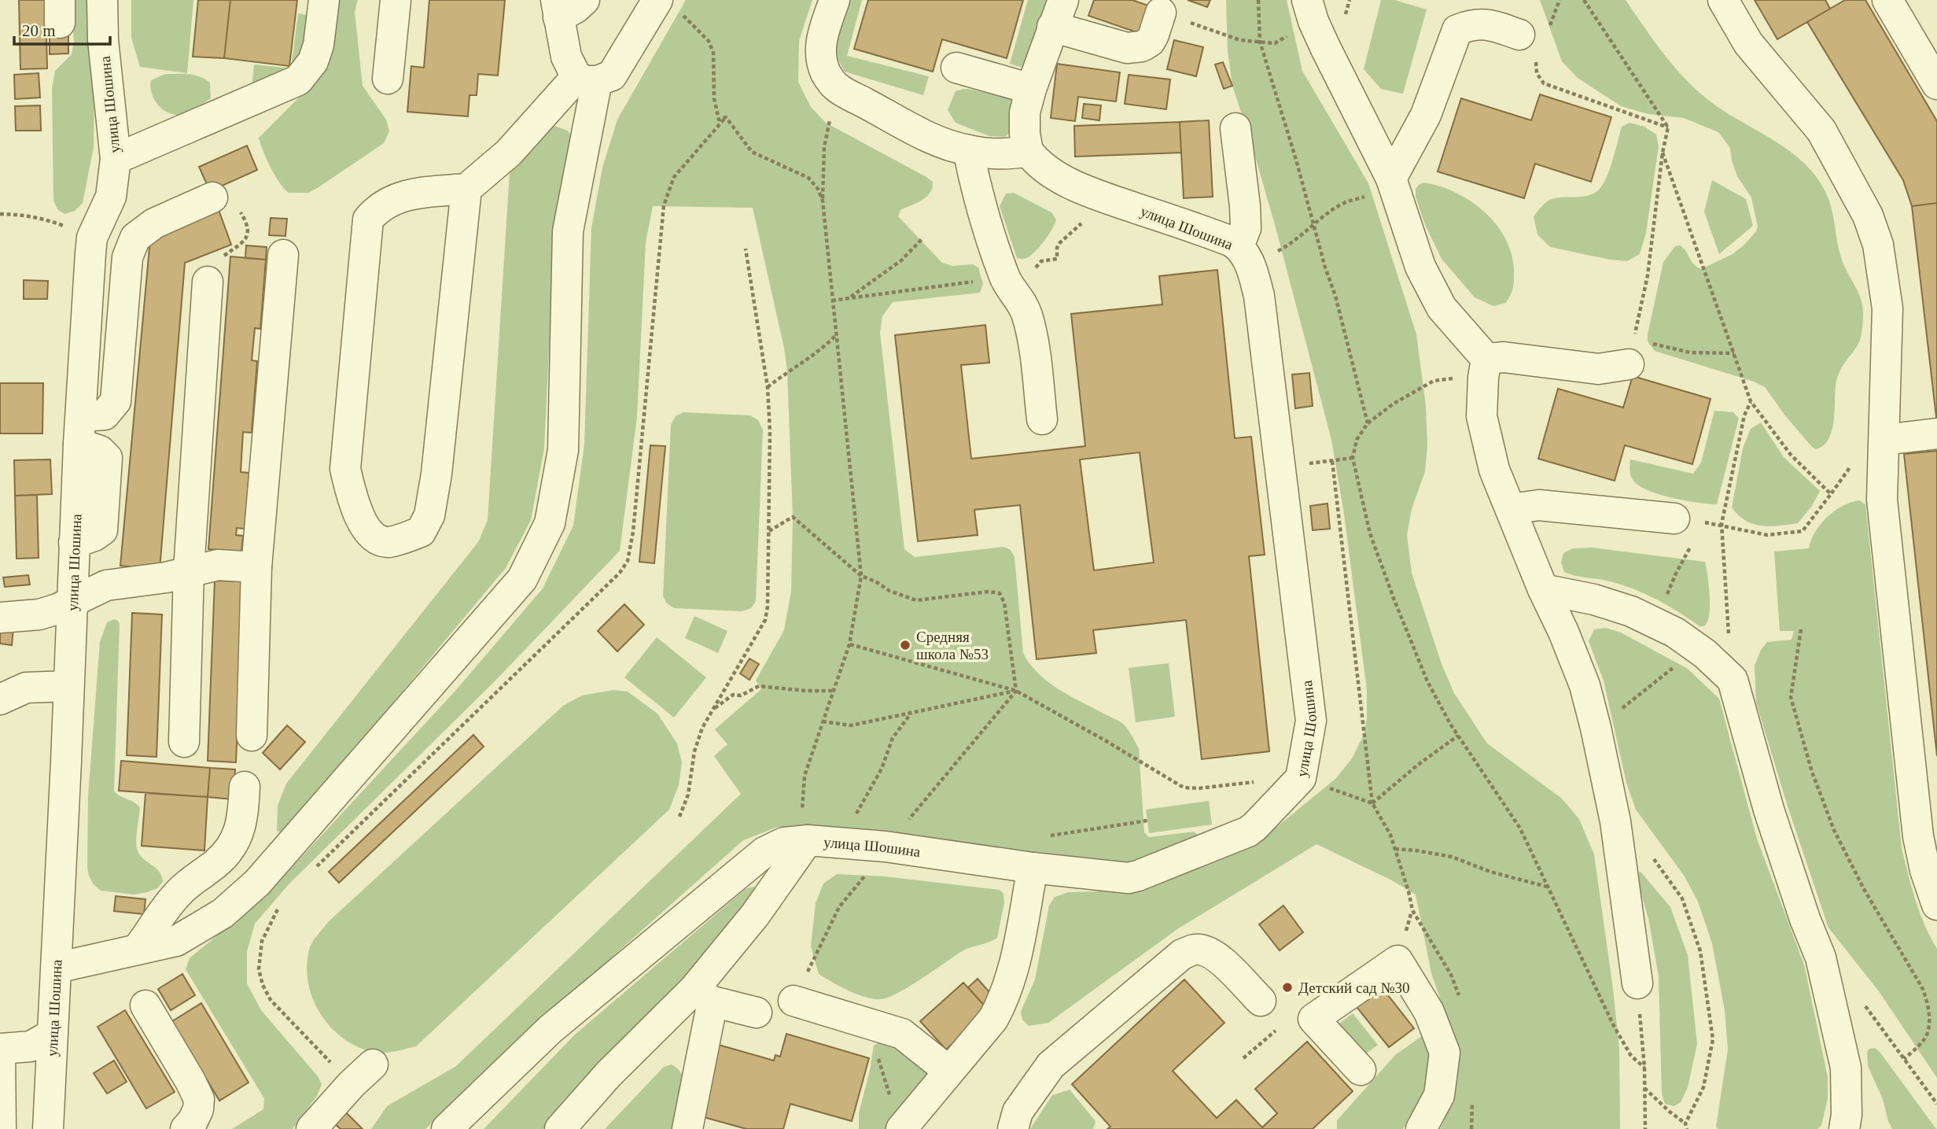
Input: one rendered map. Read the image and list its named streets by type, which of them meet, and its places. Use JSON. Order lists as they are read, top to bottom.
{
  "streets": {
    "street": ["улица Шошина"]
  },
  "places": ["Средняя школа №53", "Детский сад №30"],
  "scale_bar": "20 m"
}
